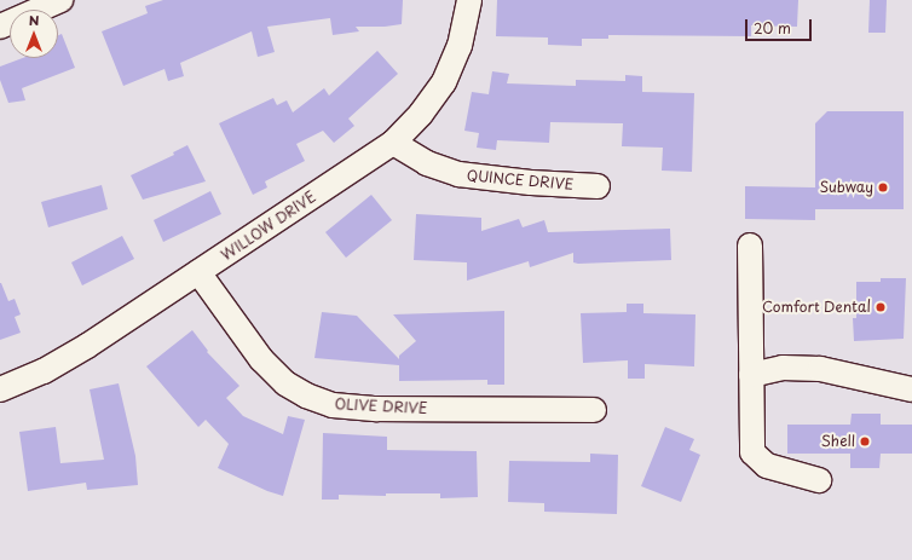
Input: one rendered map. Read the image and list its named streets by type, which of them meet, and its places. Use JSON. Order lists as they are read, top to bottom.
{
  "streets": {
    "street": ["QUINCE DRIVE", "WILLOW DRIVE", "OLIVE DRIVE"]
  },
  "crossings": [
    ["QUINCE DRIVE", "WILLOW DRIVE"],
    ["WILLOW DRIVE", "OLIVE DRIVE"]
  ],
  "places": ["Subway", "Comfort Dental", "Shell"],
  "scale_bar": "20 m",
  "north": "top"
}
